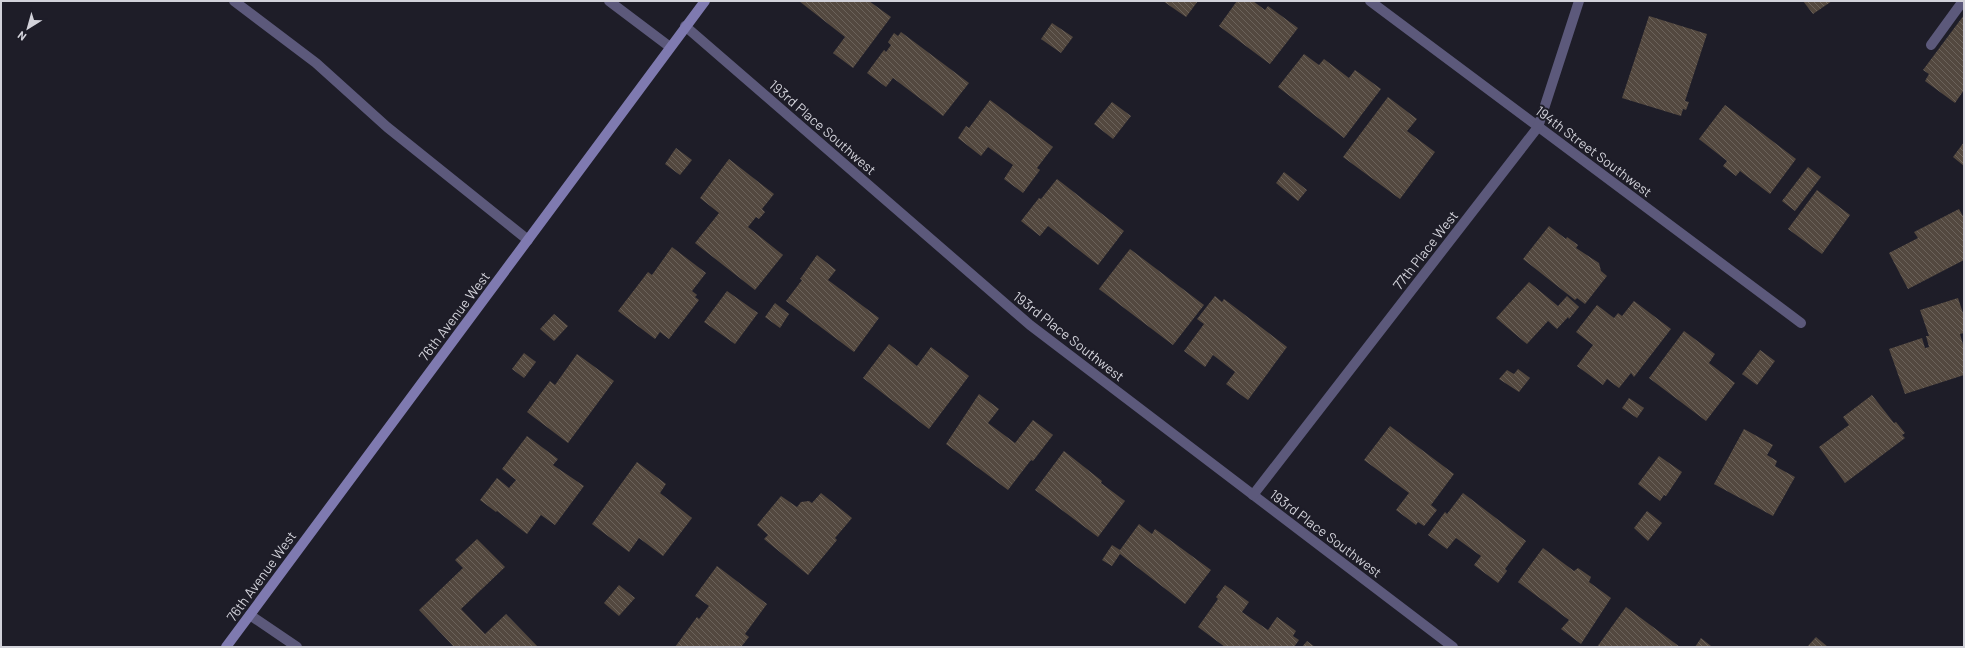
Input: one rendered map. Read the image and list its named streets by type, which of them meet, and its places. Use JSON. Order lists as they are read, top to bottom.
{
  "streets": {
    "street": [
      "193rd Place Southwest",
      "194th Street Southwest",
      "77th Place West",
      "76th Avenue West"
    ]
  },
  "crossings": [
    ["193rd Place Southwest", "77th Place West"],
    ["193rd Place Southwest", "76th Avenue West"],
    ["194th Street Southwest", "77th Place West"]
  ],
  "north": "bottom left"
}
